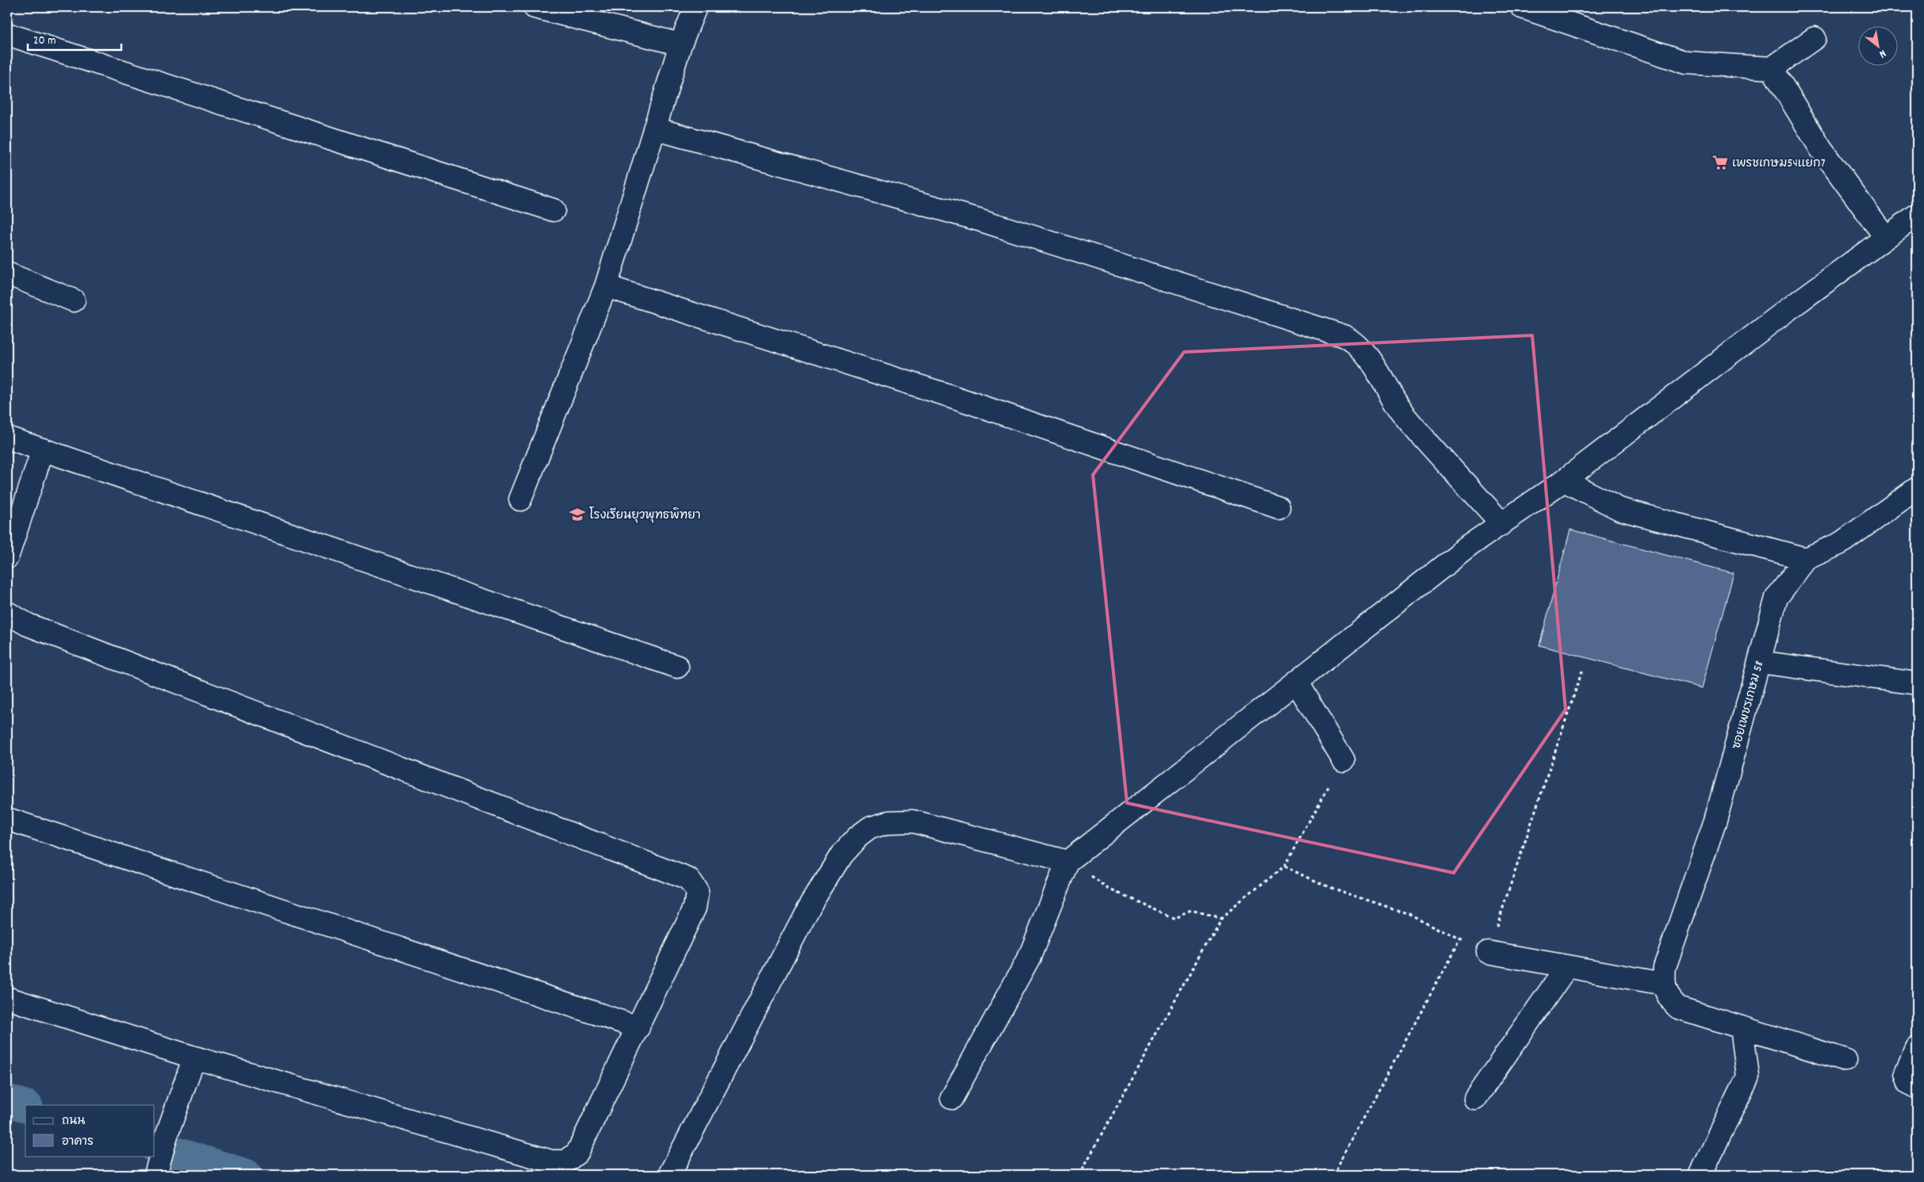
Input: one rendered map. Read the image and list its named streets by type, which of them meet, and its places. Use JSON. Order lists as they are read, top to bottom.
{
  "streets": {
    "street": ["ซอยเพชรเกษม 58"]
  },
  "places": {
    "supermarket": ["เพรชเกษม54แยก7"],
    "school or university": ["โรงเรียนยุวพุทธพิทยา"]
  },
  "legend": ["ถนน", "อาคาร"],
  "scale_bar": "20 m",
  "north": "bottom right"
}
